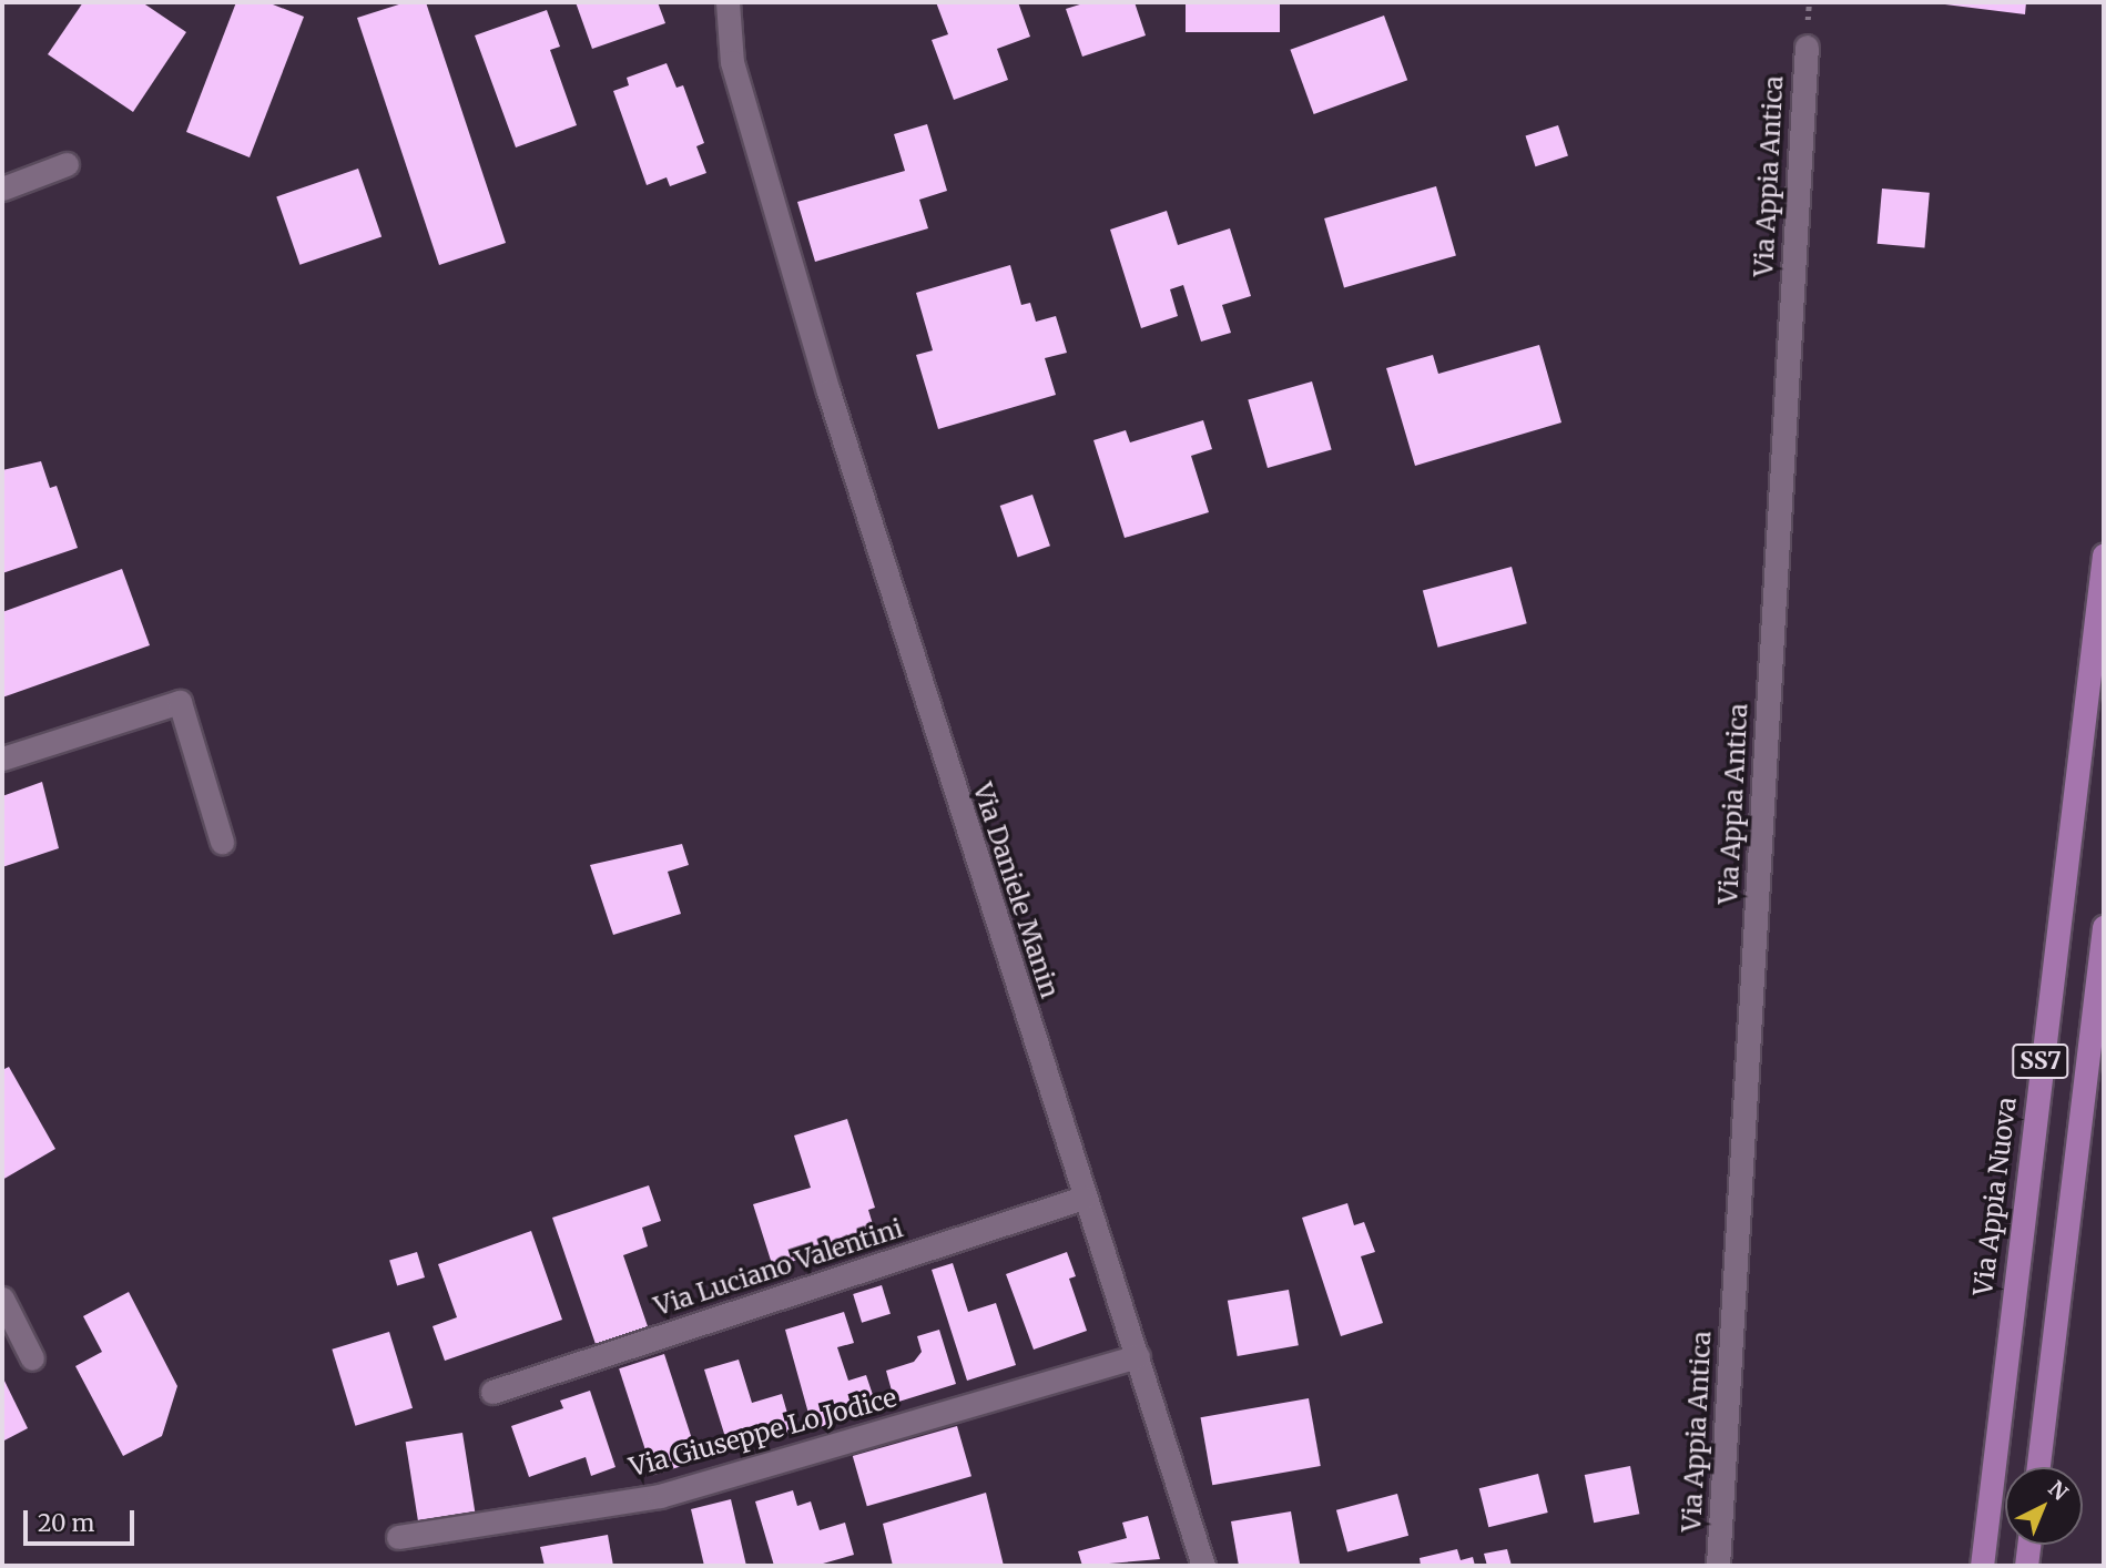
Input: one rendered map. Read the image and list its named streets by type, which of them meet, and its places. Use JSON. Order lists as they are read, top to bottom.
{
  "streets": {
    "main road": ["SS7", "Via Appia Nuova"],
    "street": [
      "Via Appia Antica",
      "Via Daniele Manin",
      "Via Luciano Valentini",
      "Via Giuseppe Lo Jodice"
    ]
  },
  "crossings": [
    ["Via Daniele Manin", "Via Luciano Valentini"],
    ["Via Daniele Manin", "Via Giuseppe Lo Jodice"]
  ],
  "scale_bar": "20 m",
  "north": "top right"
}
